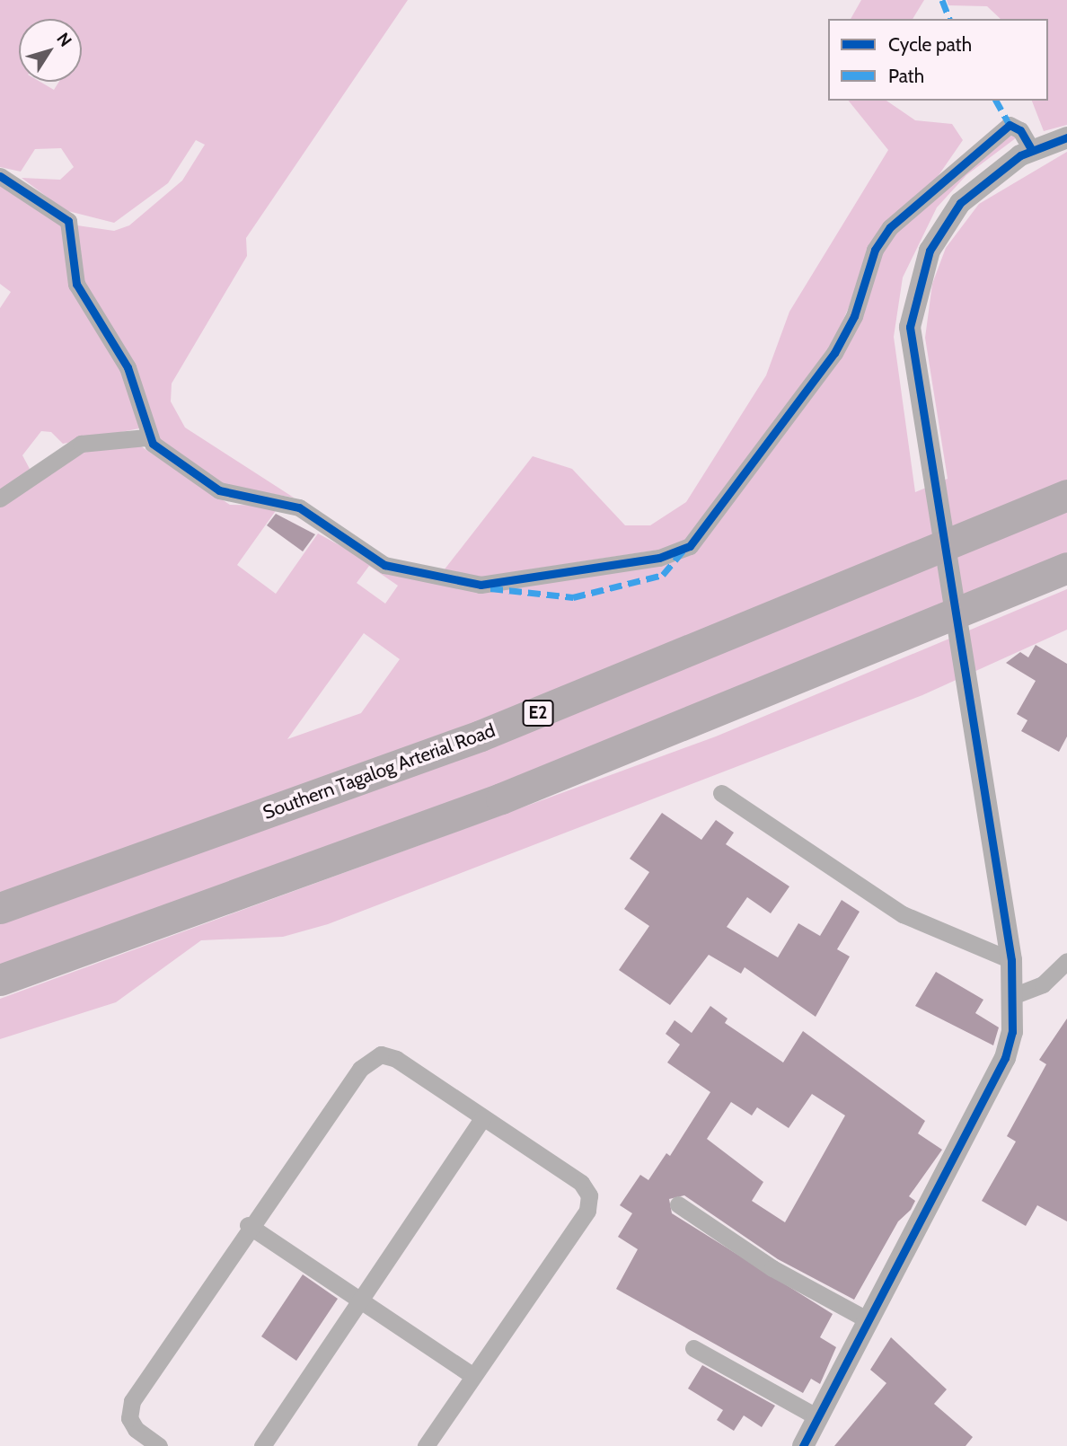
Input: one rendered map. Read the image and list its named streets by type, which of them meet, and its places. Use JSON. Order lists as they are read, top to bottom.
{
  "streets": {
    "highway": ["E2", "Southern Tagalog Arterial Road"]
  },
  "legend": ["Cycle path", "Path"],
  "north": "top right"
}
